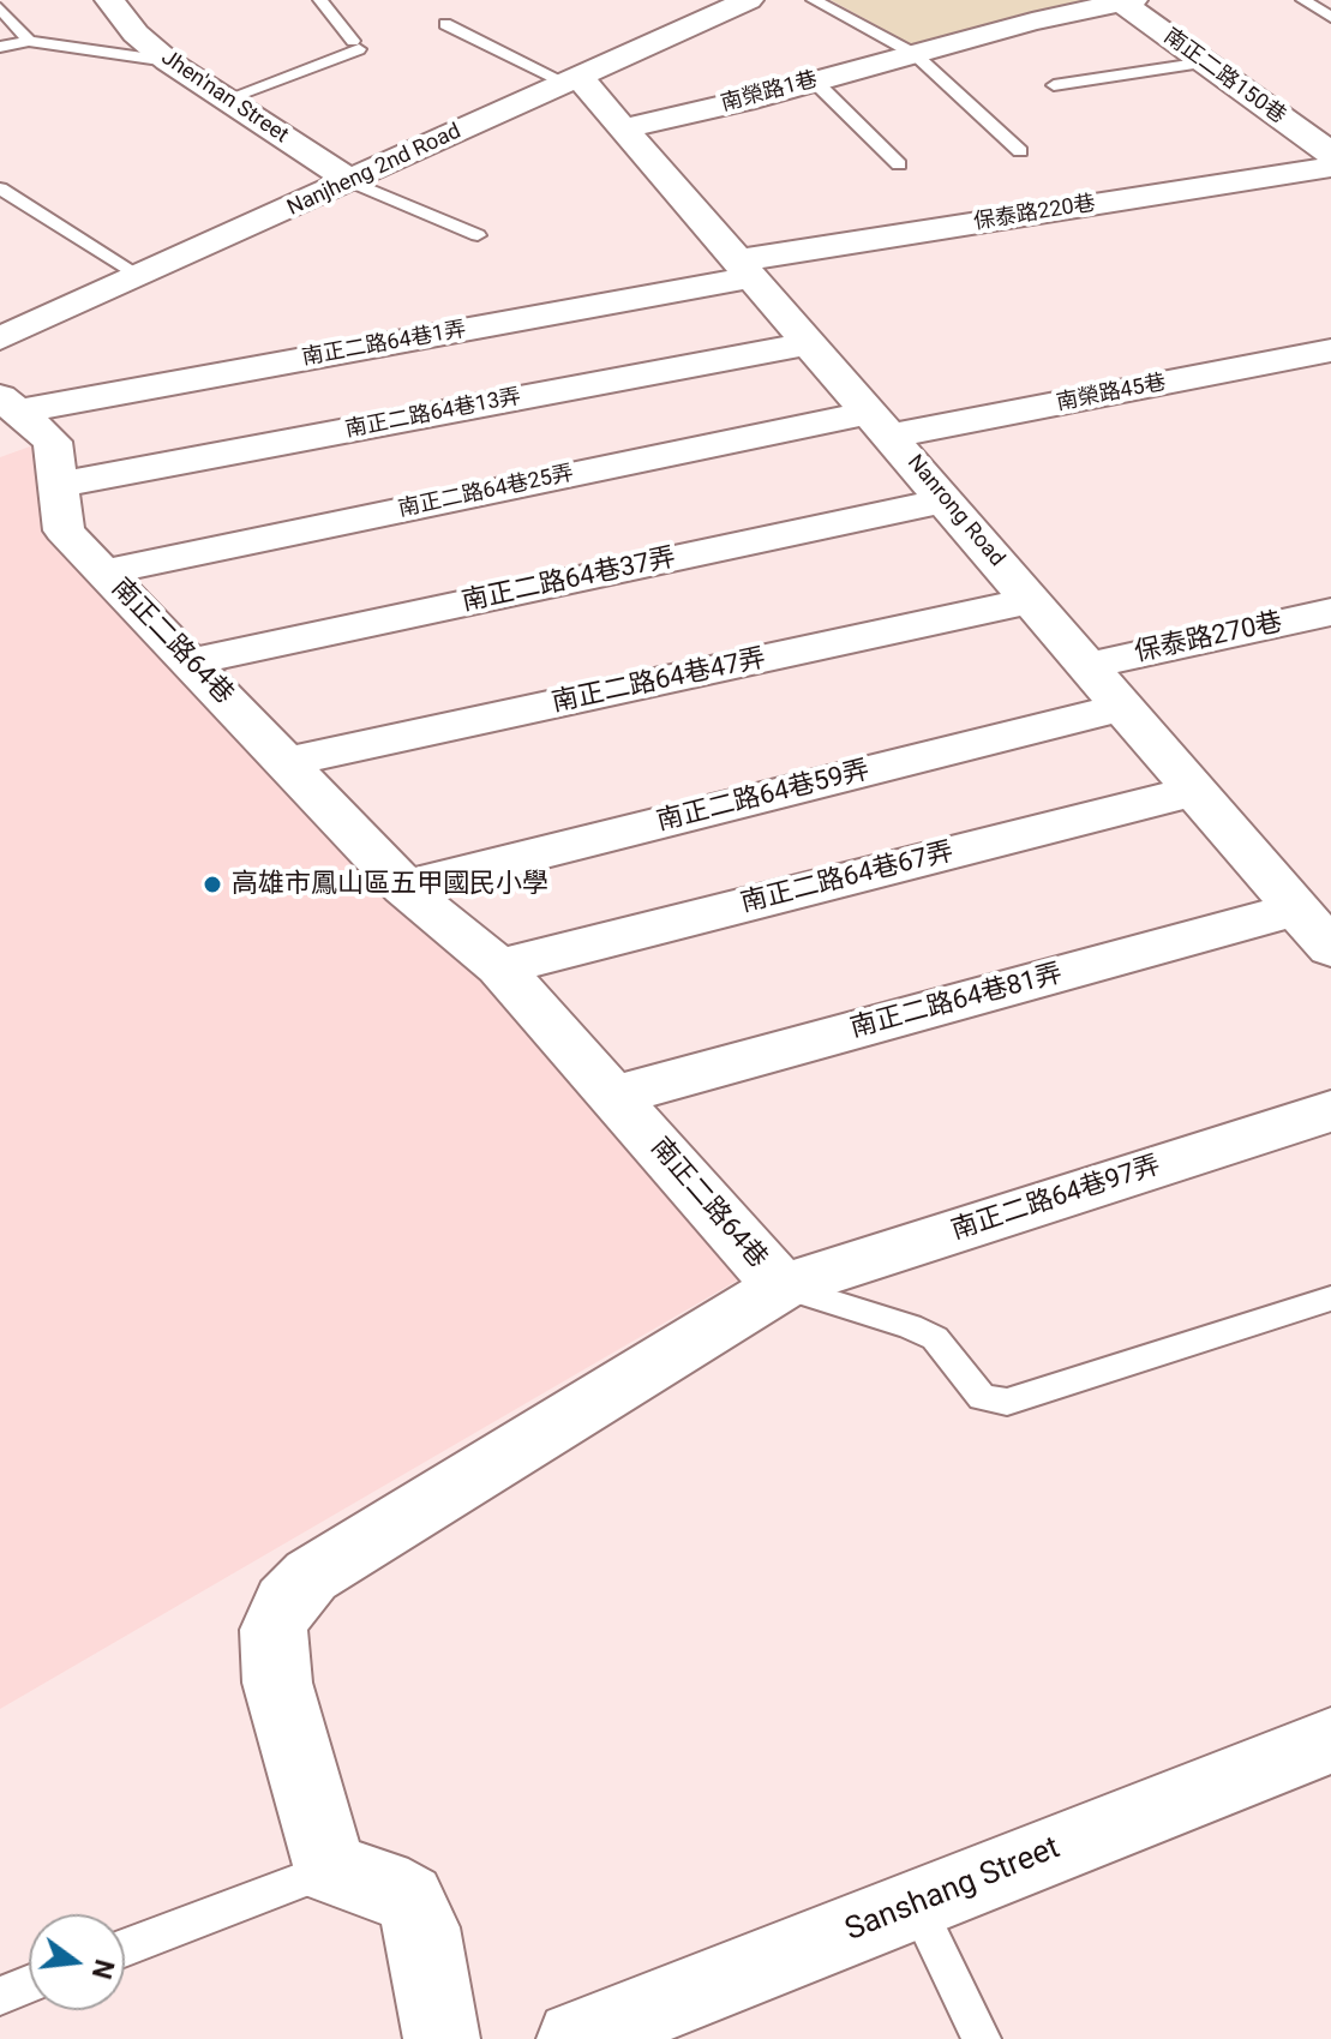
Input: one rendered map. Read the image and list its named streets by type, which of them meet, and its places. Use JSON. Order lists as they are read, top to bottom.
{
  "streets": {
    "street": [
      "南正二路150巷",
      "南榮路1巷",
      "Jhen'nan Street",
      "Nanjheng 2nd Road",
      "保泰路220巷",
      "南正二路64巷1弄",
      "南榮路45巷",
      "南正二路64巷13弄",
      "南正二路64巷25弄",
      "Nanrong Road",
      "南正二路64巷37弄",
      "保泰路270巷",
      "南正二路64巷",
      "南正二路64巷47弄",
      "南正二路64巷59弄",
      "南正二路64巷67弄",
      "南正二路64巷81弄",
      "南正二路64巷97弄",
      "Sanshang Street"
    ]
  },
  "crossings": [
    ["南正二路150巷", "南榮路1巷"],
    ["南榮路1巷", "Nanrong Road"],
    ["Jhen'nan Street", "Nanjheng 2nd Road"],
    ["Nanjheng 2nd Road", "Nanrong Road"],
    ["保泰路220巷", "南正二路64巷1弄"],
    ["保泰路220巷", "Nanrong Road"],
    ["南正二路64巷1弄", "Nanrong Road"],
    ["南正二路64巷1弄", "南正二路64巷"],
    ["南榮路45巷", "南正二路64巷25弄"],
    ["南榮路45巷", "Nanrong Road"],
    ["南正二路64巷13弄", "Nanrong Road"],
    ["南正二路64巷13弄", "南正二路64巷"],
    ["南正二路64巷25弄", "Nanrong Road"],
    ["南正二路64巷25弄", "南正二路64巷"],
    ["Nanrong Road", "南正二路64巷37弄"],
    ["Nanrong Road", "保泰路270巷"],
    ["Nanrong Road", "南正二路64巷47弄"],
    ["Nanrong Road", "南正二路64巷59弄"],
    ["Nanrong Road", "南正二路64巷67弄"],
    ["Nanrong Road", "南正二路64巷81弄"],
    ["南正二路64巷37弄", "南正二路64巷"],
    ["南正二路64巷", "南正二路64巷47弄"],
    ["南正二路64巷", "南正二路64巷59弄"],
    ["南正二路64巷", "南正二路64巷67弄"],
    ["南正二路64巷", "南正二路64巷81弄"],
    ["南正二路64巷", "南正二路64巷97弄"]
  ],
  "places": ["高雄市鳳山區五甲國民小學"],
  "north": "right"
}
